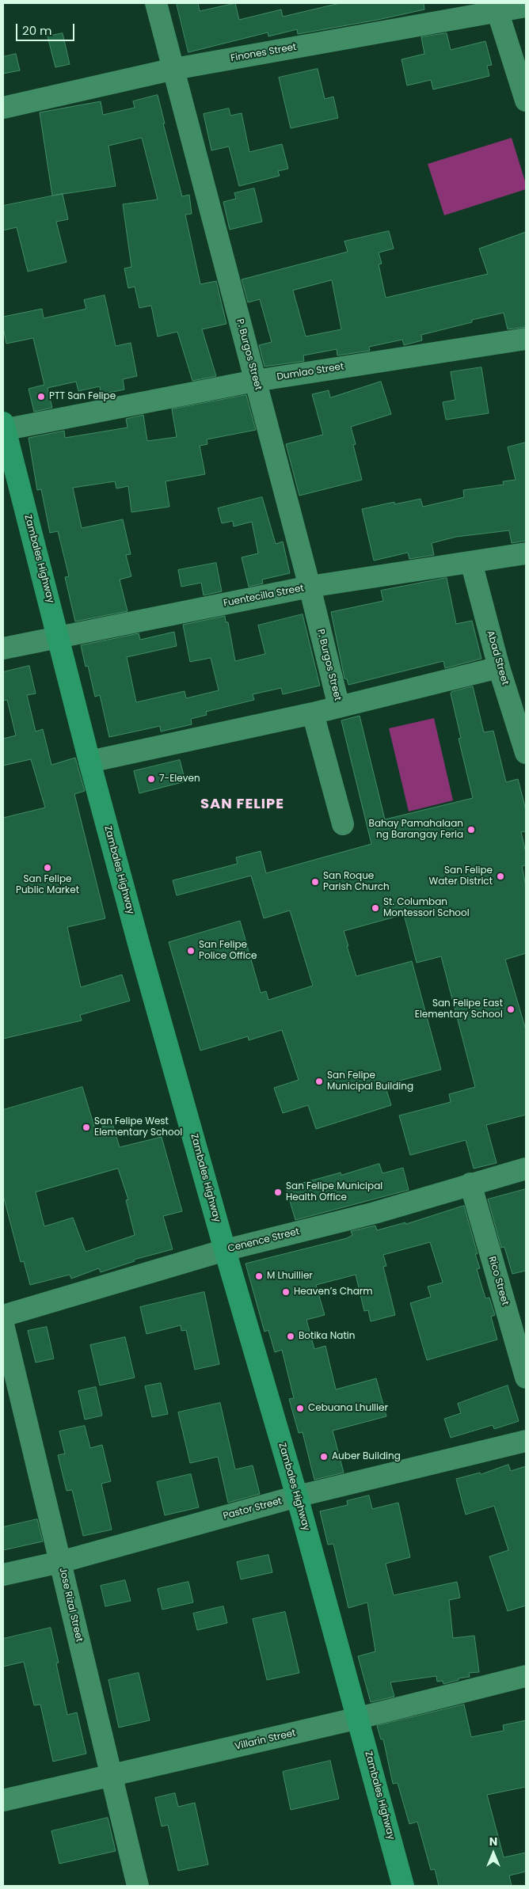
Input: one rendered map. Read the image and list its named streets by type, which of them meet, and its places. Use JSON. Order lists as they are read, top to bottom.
{
  "streets": {
    "main road": ["Zambales Highway"],
    "street": [
      "Finones Street",
      "P. Burgos Street",
      "Dumlao Street",
      "Fuentecilla Street",
      "Abad Street",
      "Cenence Street",
      "Rico Street",
      "Pastor Street",
      "Jose Rizal Street",
      "Villarin Street"
    ]
  },
  "crossings": [
    ["Finones Street", "P. Burgos Street"],
    ["P. Burgos Street", "Dumlao Street"],
    ["P. Burgos Street", "Fuentecilla Street"],
    ["Dumlao Street", "Zambales Highway"],
    ["Zambales Highway", "Fuentecilla Street"],
    ["Zambales Highway", "Cenence Street"],
    ["Zambales Highway", "Pastor Street"],
    ["Zambales Highway", "Villarin Street"],
    ["Fuentecilla Street", "Abad Street"],
    ["Cenence Street", "Rico Street"],
    ["Pastor Street", "Jose Rizal Street"],
    ["Jose Rizal Street", "Villarin Street"]
  ],
  "districts": ["SAN FELIPE"],
  "places": [
    "PTT San Felipe",
    "7-Eleven",
    "Bahay Pamahalaan ng Barangay Feria",
    "San Felipe Public Market",
    "San Felipe Water District",
    "San Roque Parish Church",
    "St. Columban Montessori School",
    "San Felipe Police Office",
    "San Felipe East Elementary School",
    "San Felipe Municipal Building",
    "San Felipe West Elementary School",
    "San Felipe Municipal Health Office",
    "M Lhuillier",
    "Heaven’s Charm",
    "Botika Natin",
    "Cebuana Lhullier",
    "Auber Building"
  ],
  "scale_bar": "20 m",
  "north": "top"
}
